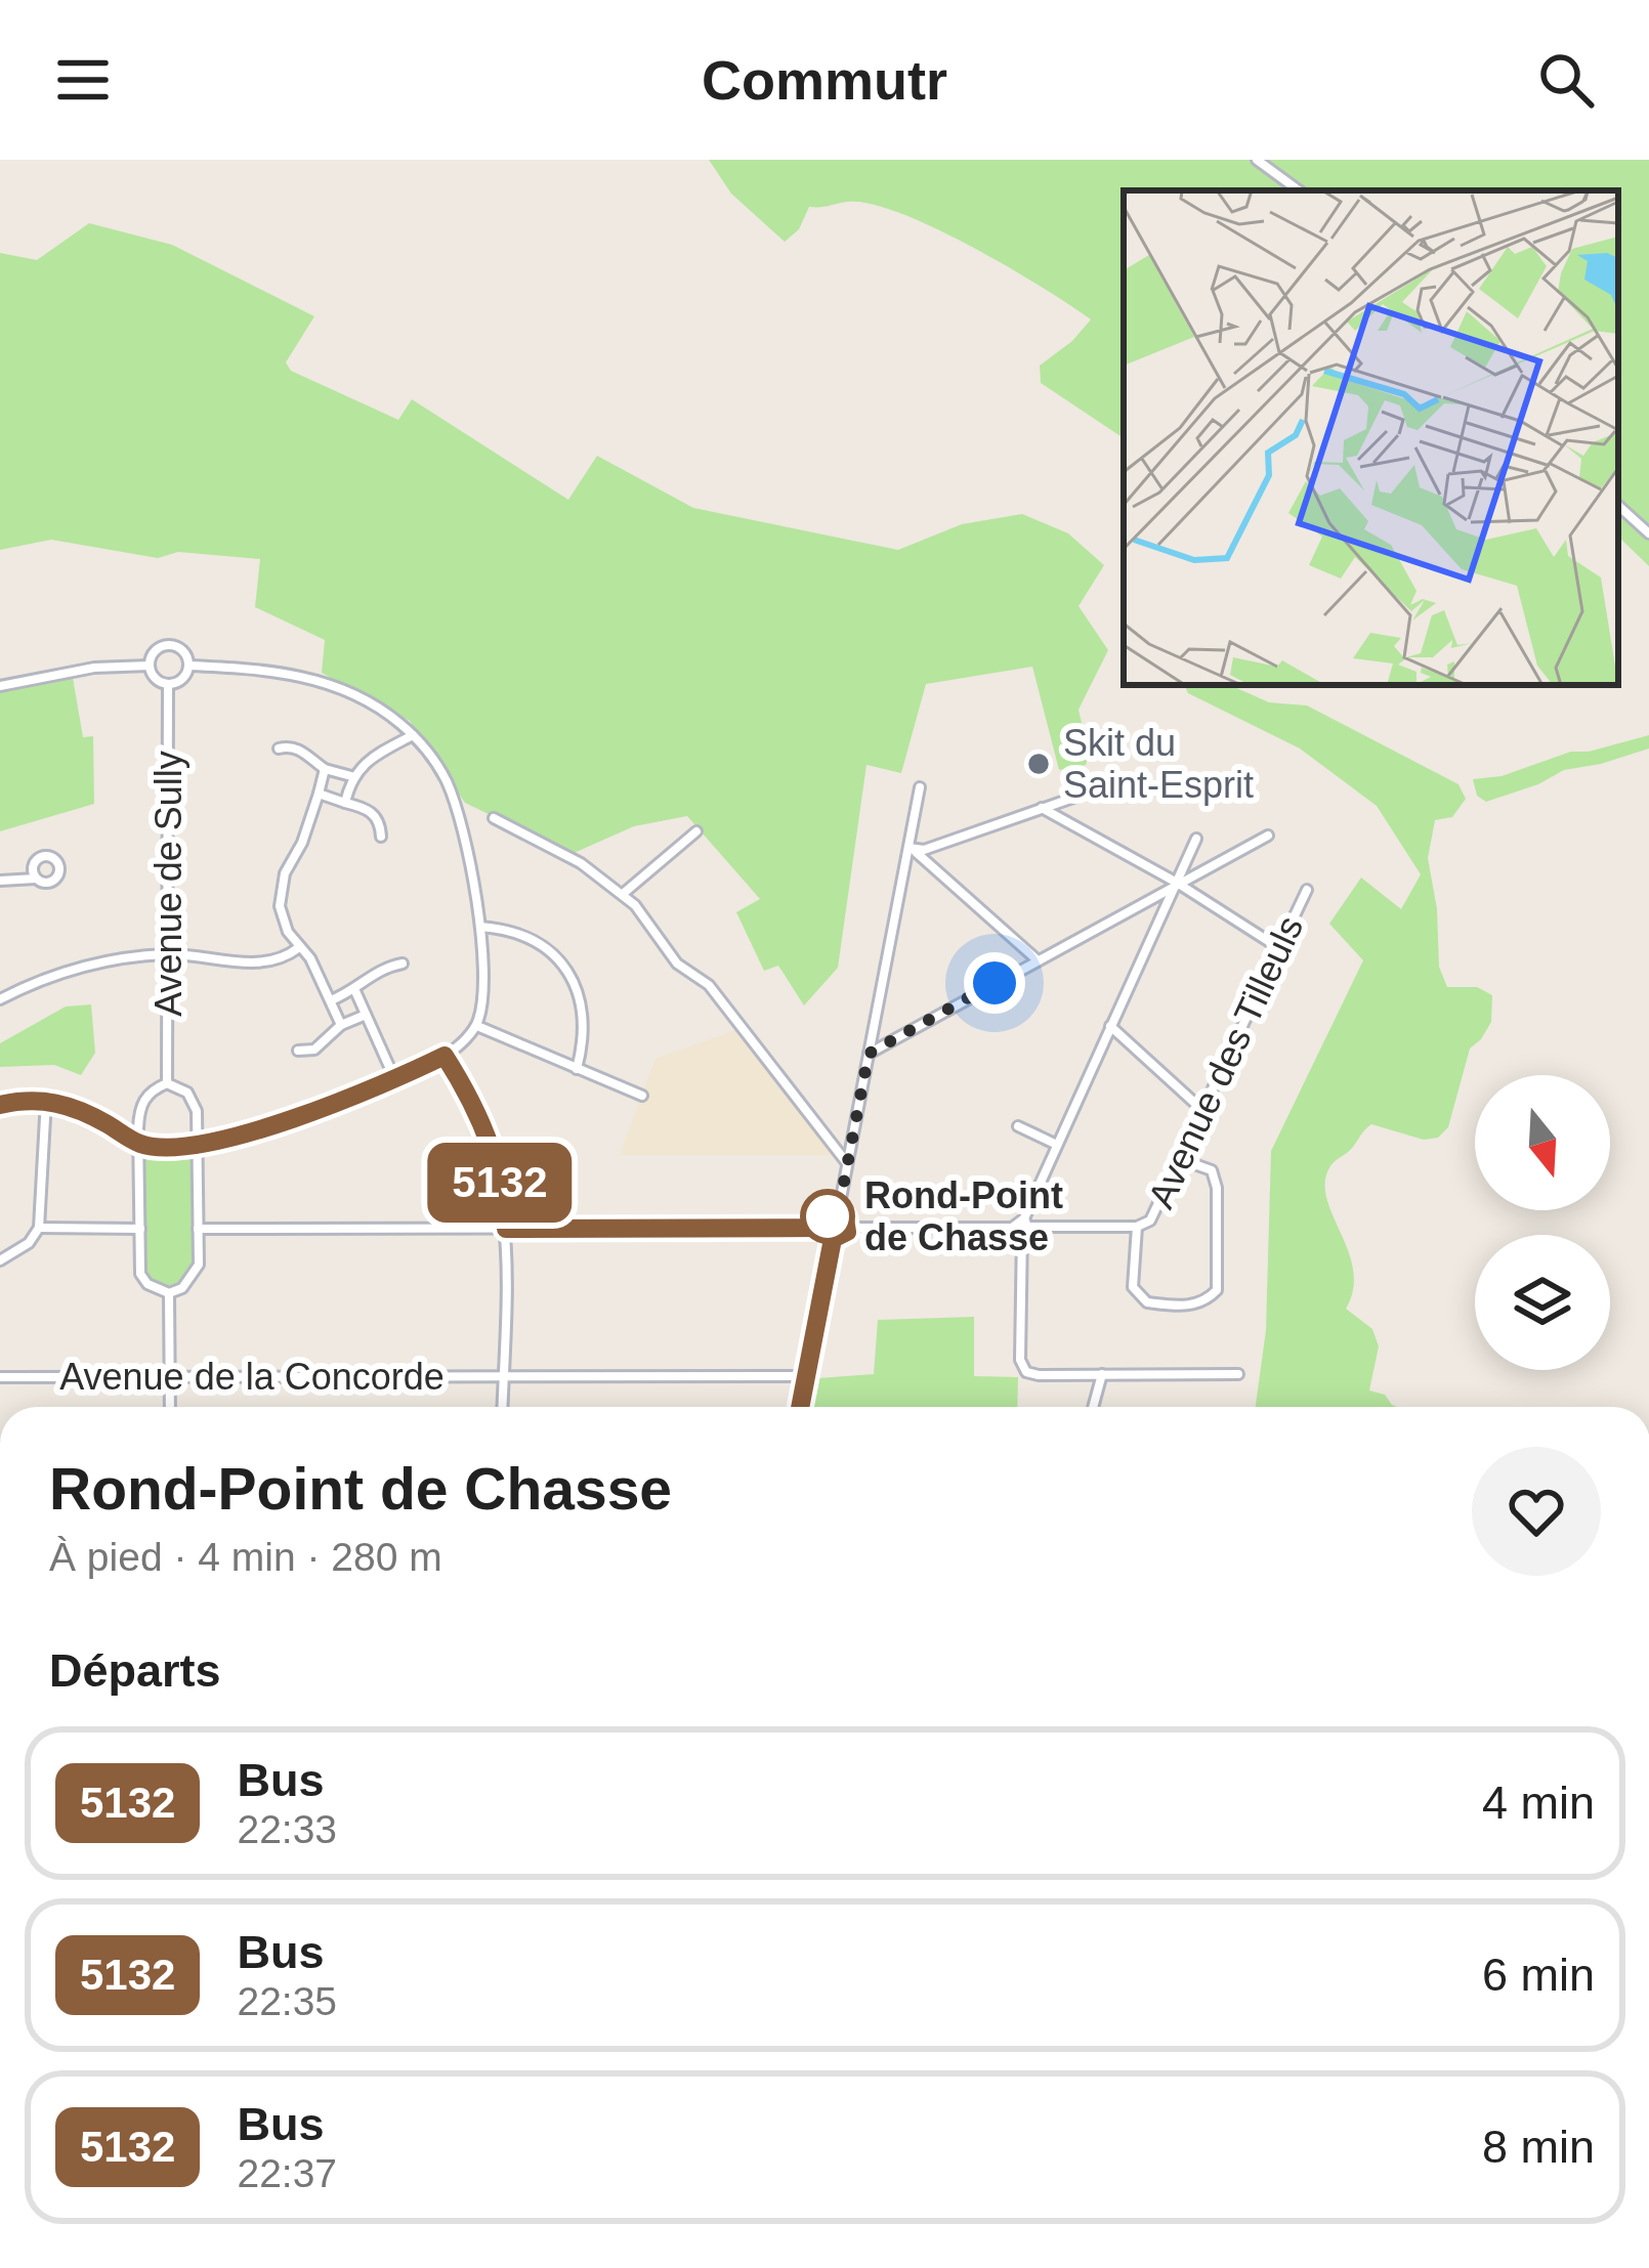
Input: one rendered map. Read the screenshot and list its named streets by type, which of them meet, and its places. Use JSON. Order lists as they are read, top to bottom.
{
  "streets": {
    "street": ["Avenue de Sully", "Avenue des Tilleuls", "Avenue de la Concorde"]
  },
  "places": ["Skit du Saint-Esprit", "Rond-Point de Chasse"],
  "lines": ["bus line 5132"],
  "north": "bottom",
  "page": {
    "header": "Commutr",
    "on_map": "5132",
    "heading": [
      ["Rond-Point de Chasse", "À pied · 4 min · 280 m"],
      "Départs"
    ],
    "list": [
      {
        "mark": "5132",
        "name": "Bus",
        "note": "22:33",
        "value": "4 min"
      },
      {
        "mark": "5132",
        "name": "Bus",
        "note": "22:35",
        "value": "6 min"
      },
      {
        "mark": "5132",
        "name": "Bus",
        "note": "22:37",
        "value": "8 min"
      }
    ]
  }
}
